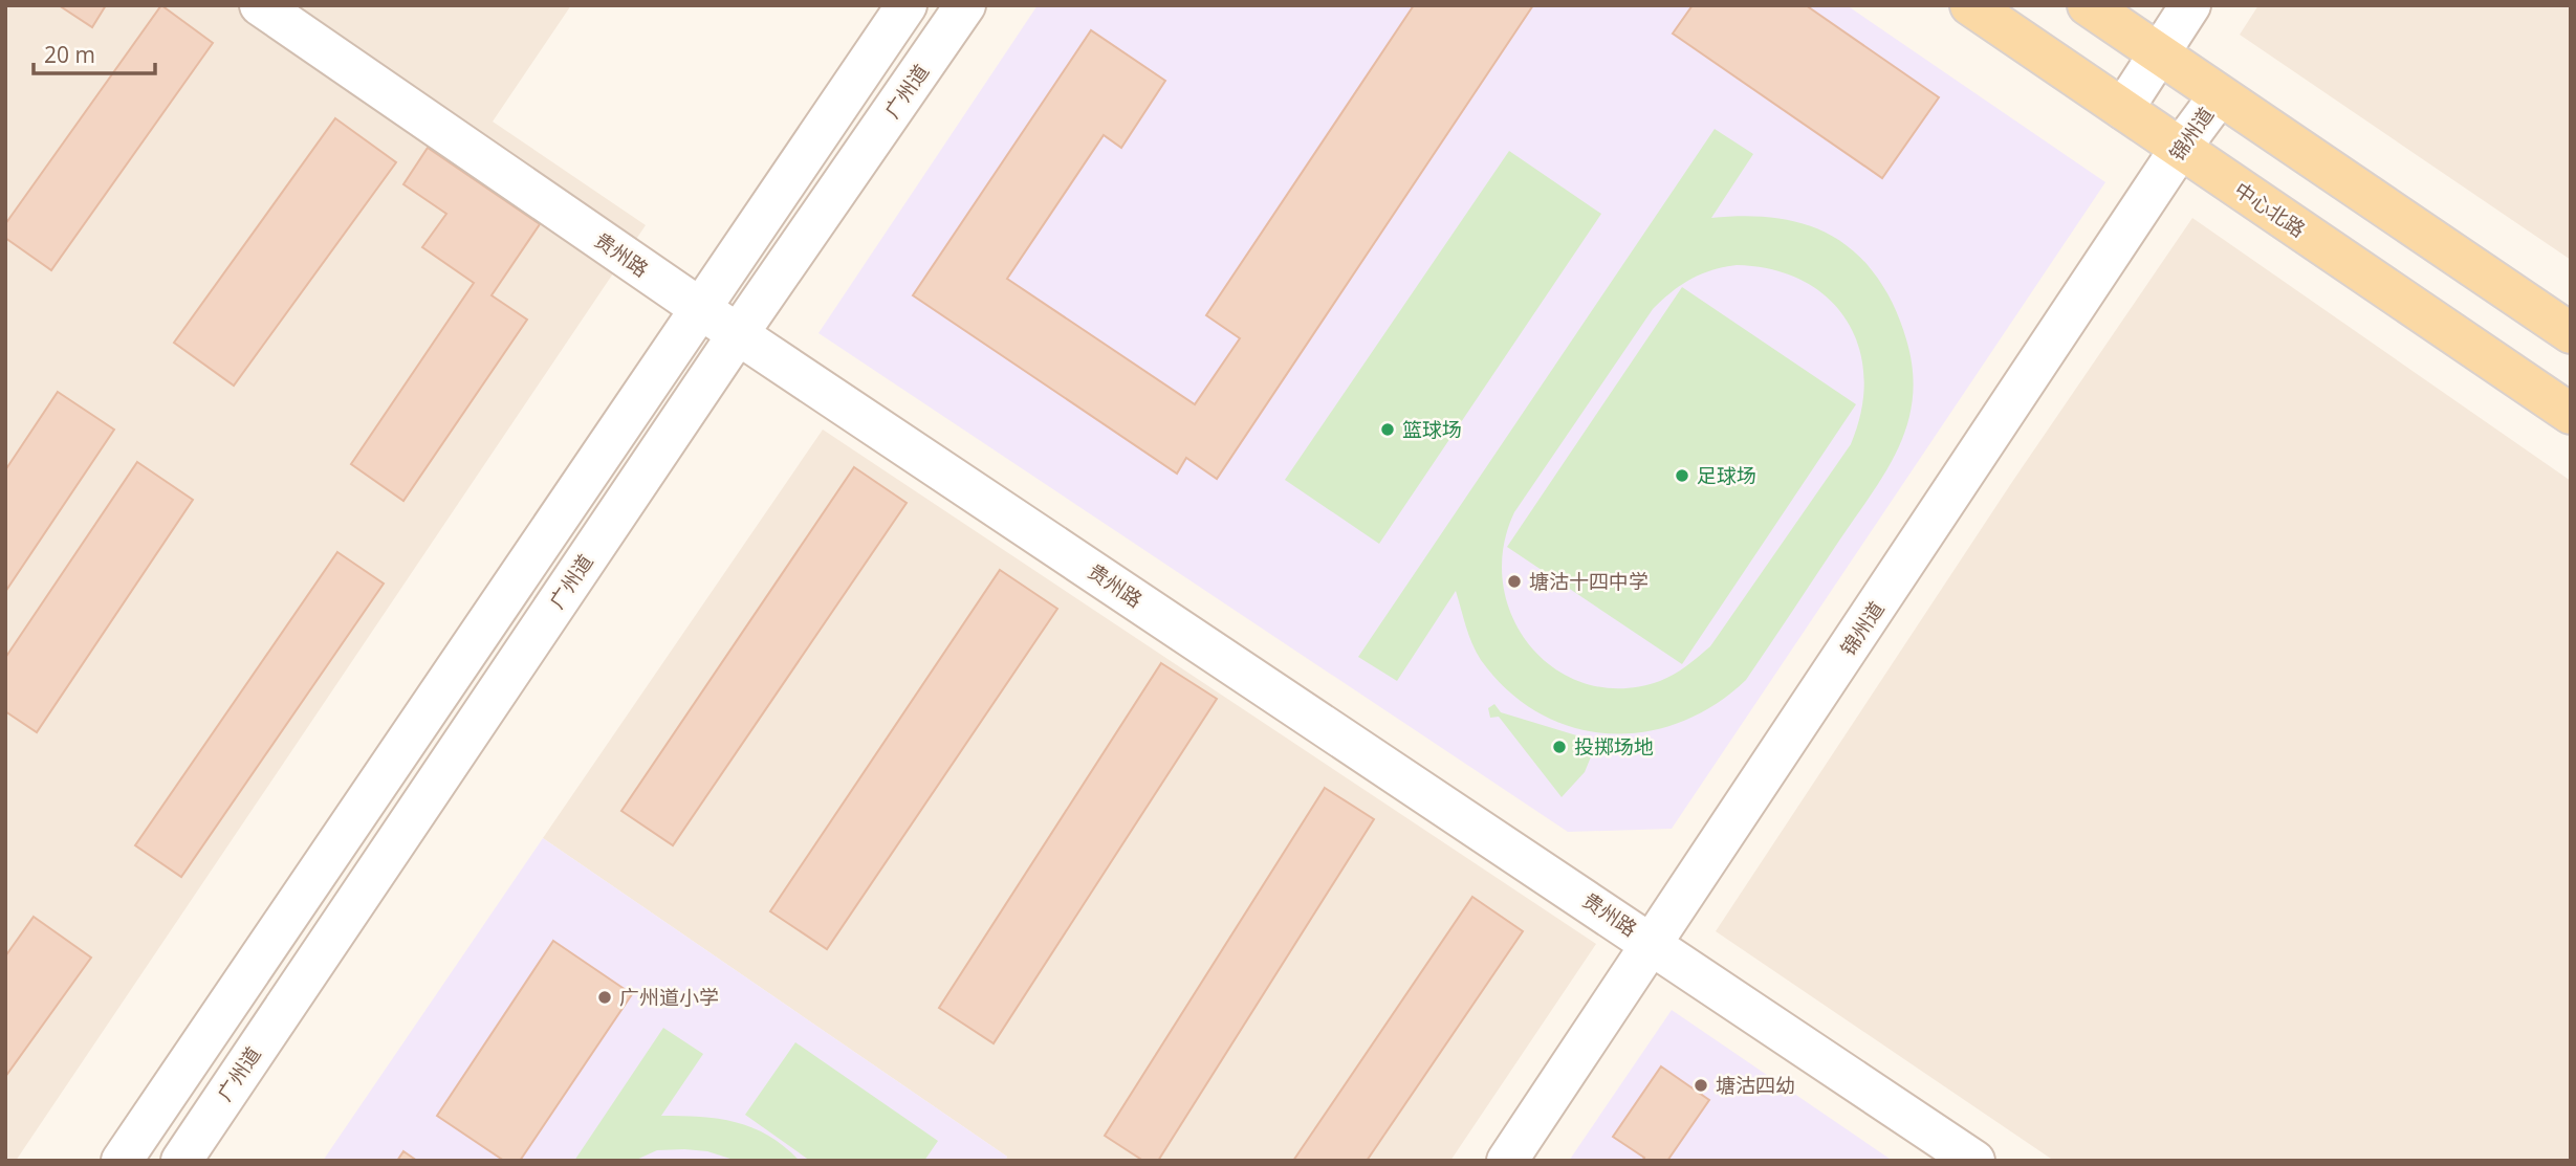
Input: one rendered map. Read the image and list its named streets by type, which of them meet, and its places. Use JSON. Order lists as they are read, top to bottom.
{
  "streets": {
    "main road": ["中心北路"],
    "street": ["广州道", "锦州道", "贵州路"]
  },
  "crossings": [
    ["广州道", "贵州路"],
    ["锦州道", "中心北路"],
    ["锦州道", "贵州路"]
  ],
  "places": [
    "篮球场",
    "足球场",
    "塘沽十四中学",
    "投掷场地",
    "广州道小学",
    "塘沽四幼"
  ],
  "scale_bar": "20 m"
}
